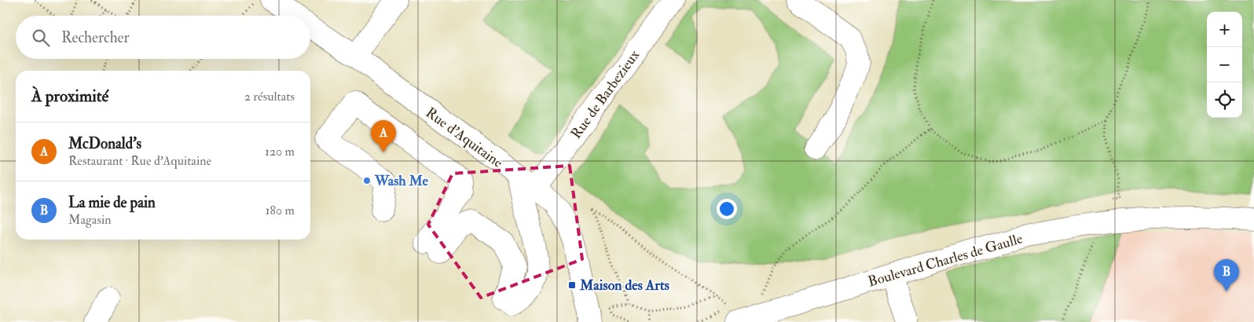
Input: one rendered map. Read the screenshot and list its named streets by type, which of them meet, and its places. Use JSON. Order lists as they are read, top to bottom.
{
  "streets": {
    "street": ["Rue de Barbezieux", "Rue d'Aquitaine", "Boulevard Charles de Gaulle"]
  },
  "crossings": [
    ["Rue de Barbezieux", "Rue d'Aquitaine"]
  ],
  "places": {
    "other": ["Wash Me"],
    "transit": ["Maison des Arts"]
  },
  "page": {
    "map_buttons": ["+", "−"],
    "search": "Rechercher",
    "heading": ["À proximité", "2 résultats"],
    "pins": ["A", "B"],
    "list": [
      {
        "mark": "A",
        "name": "McDonald's",
        "note": "Restaurant · Rue d'Aquitaine",
        "value": "120 m"
      },
      {
        "mark": "B",
        "name": "La mie de pain",
        "note": "Magasin",
        "value": "180 m"
      }
    ]
  }
}
